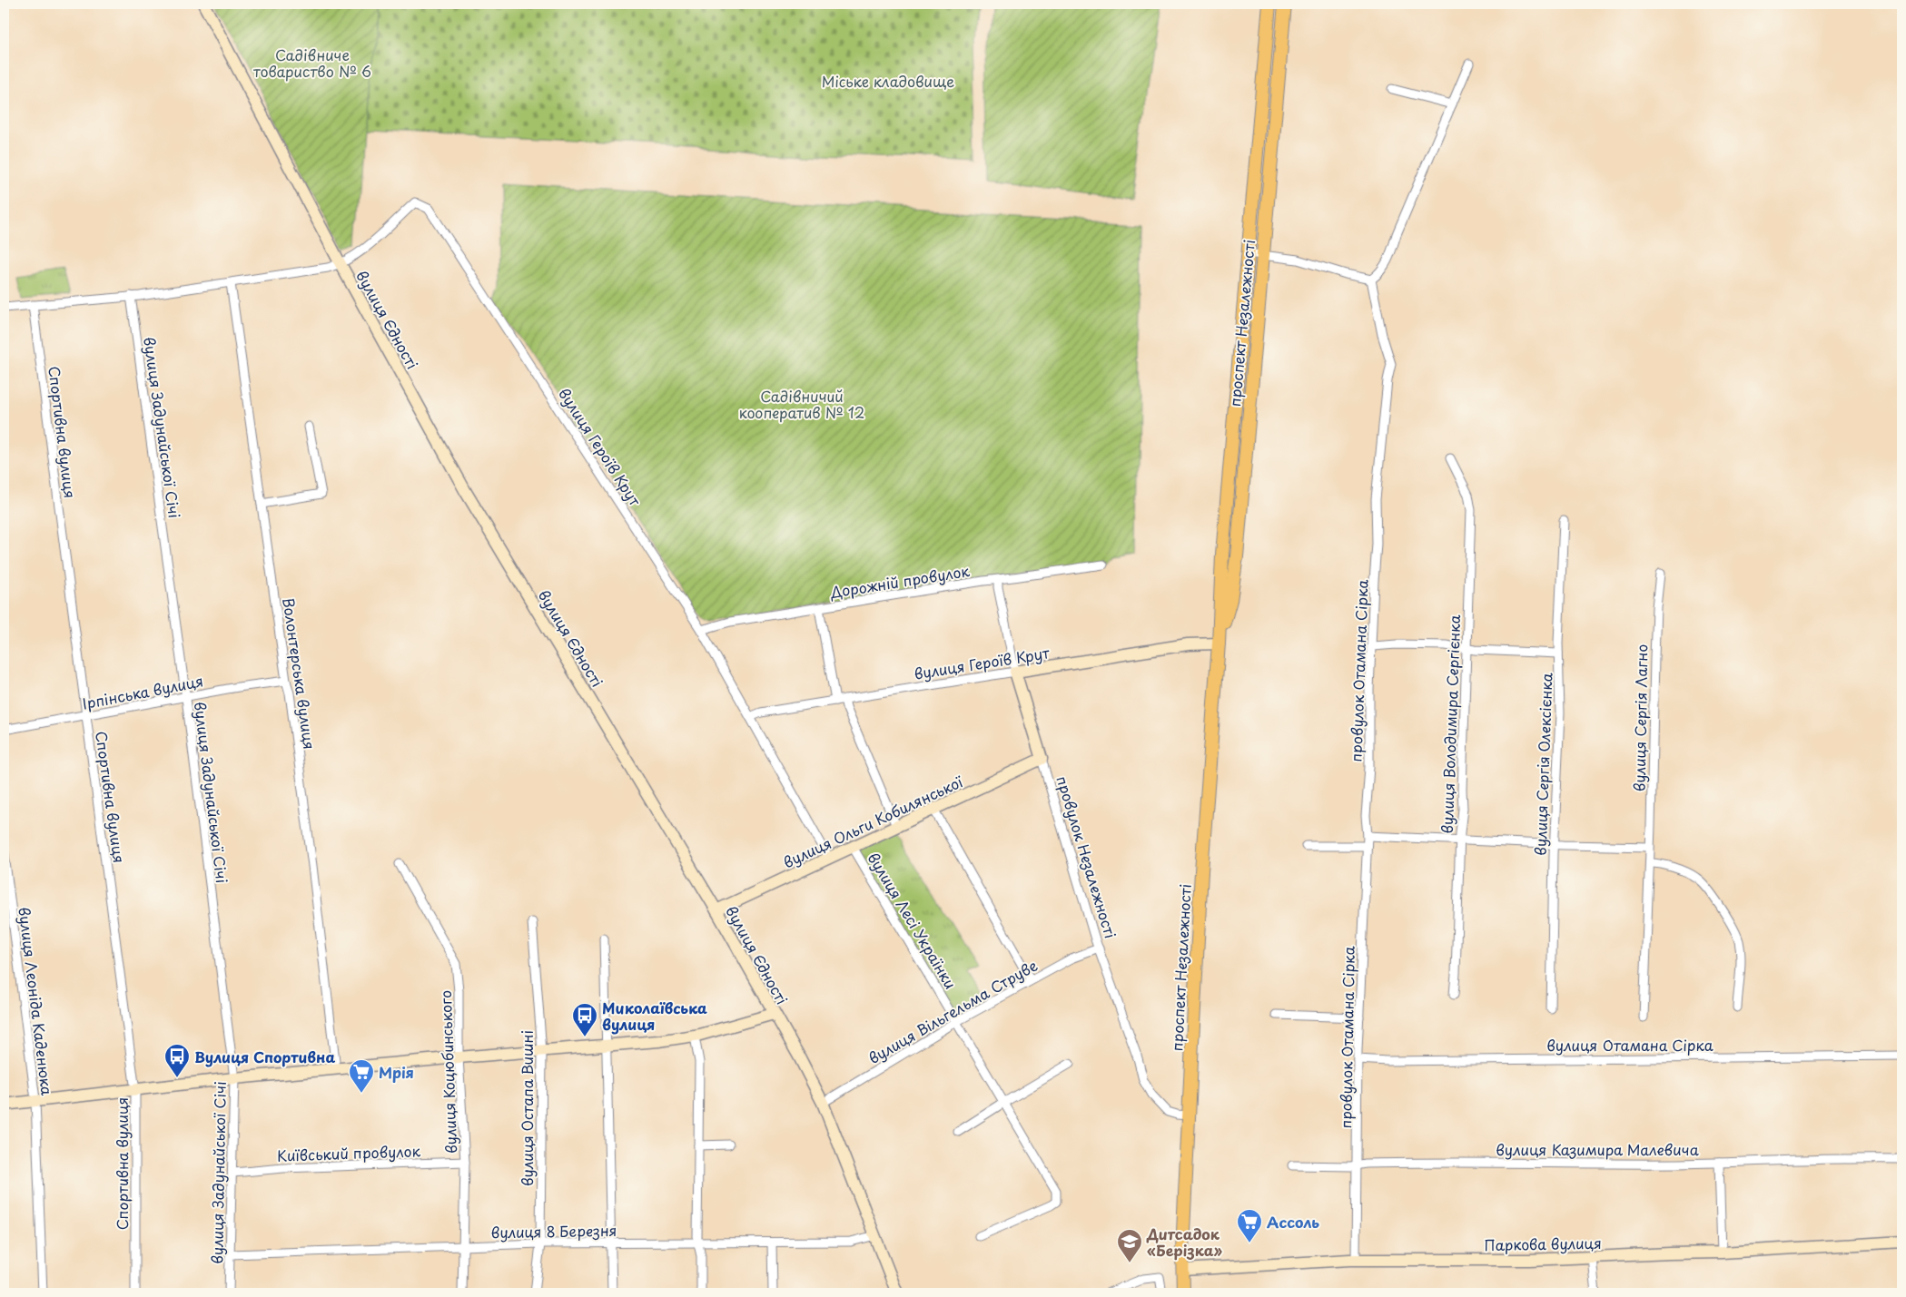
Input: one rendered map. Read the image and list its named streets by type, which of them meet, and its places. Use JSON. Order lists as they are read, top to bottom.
{
  "streets": {
    "main road": ["проспект Незалежності"],
    "street": [
      "вулиця Єдності",
      "вулиця Задунайської Січі",
      "Спортивна вулиця",
      "вулиця Героїв Крут",
      "Дорожній провулок",
      "провулок Отамана Сірка",
      "Волонтерська вулиця",
      "Ірпінська вулиця",
      "вулиця Сергія Лагно",
      "вулиця Володимира Сергієнка",
      "вулиця Сергія Олексієнка",
      "вулиця Ольги Кобилянської",
      "провулок Незалежності",
      "вулиця Лесі Українки",
      "вулиця Леоніда Каденюка",
      "вулиця Вільгельма Струве",
      "вулиця Отамана Сірка",
      "вулиця Коцюбинського",
      "вулиця Остапа Вишні",
      "вулиця Казимира Малевича",
      "Київський провулок",
      "вулиця 8 Березня",
      "Паркова вулиця"
    ]
  },
  "crossings": [
    ["вулиця Єдності", "вулиця Героїв Крут"],
    ["вулиця Єдності", "вулиця Ольги Кобилянської"],
    ["вулиця Єдності", "вулиця Вільгельма Струве"],
    ["вулиця Єдності", "вулиця 8 Березня"],
    ["проспект Незалежності", "вулиця Героїв Крут"],
    ["проспект Незалежності", "провулок Незалежності"],
    ["проспект Незалежності", "Паркова вулиця"],
    ["вулиця Задунайської Січі", "Ірпінська вулиця"],
    ["вулиця Задунайської Січі", "Київський провулок"],
    ["вулиця Задунайської Січі", "вулиця 8 Березня"],
    ["Спортивна вулиця", "Ірпінська вулиця"],
    ["вулиця Героїв Крут", "Дорожній провулок"],
    ["вулиця Героїв Крут", "вулиця Ольги Кобилянської"],
    ["вулиця Героїв Крут", "провулок Незалежності"],
    ["Дорожній провулок", "провулок Незалежності"],
    ["провулок Отамана Сірка", "вулиця Отамана Сірка"],
    ["провулок Отамана Сірка", "вулиця Казимира Малевича"],
    ["провулок Отамана Сірка", "Паркова вулиця"],
    ["Волонтерська вулиця", "Ірпінська вулиця"],
    ["вулиця Ольги Кобилянської", "провулок Незалежності"],
    ["вулиця Ольги Кобилянської", "вулиця Лесі Українки"],
    ["провулок Незалежності", "вулиця Вільгельма Струве"],
    ["вулиця Лесі Українки", "вулиця Вільгельма Струве"],
    ["вулиця Коцюбинського", "Київський провулок"],
    ["вулиця Коцюбинського", "вулиця 8 Березня"],
    ["вулиця Остапа Вишні", "вулиця 8 Березня"]
  ],
  "parks": ["Садівниче товариство № 6", "Міське кладовище", "Садівничий кооператив № 12"],
  "places": {
    "bus stop": ["Миколаївська вулиця", "Вулиця Спортивна"],
    "supermarket": ["Мрія", "Ассоль"],
    "school or university": ["Дитсадок «Берізка»"]
  }
}
